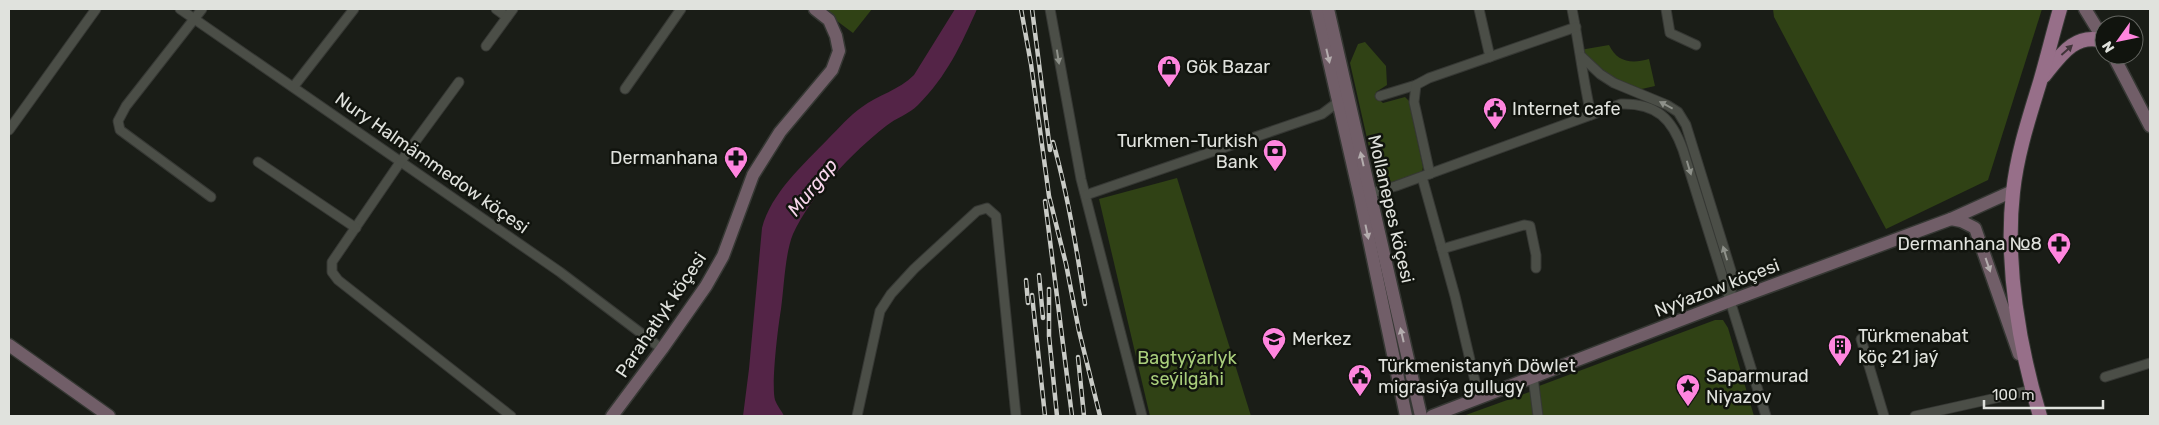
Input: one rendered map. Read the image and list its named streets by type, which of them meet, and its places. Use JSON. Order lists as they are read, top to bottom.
{
  "streets": {
    "street": [
      "Nury Halmämmedow köçesi",
      "Mollanepes köçesi",
      "Nyýazow köçesi",
      "Parahatlyk köçesi"
    ]
  },
  "crossings": [
    ["Nury Halmämmedow köçesi", "Parahatlyk köçesi"]
  ],
  "water": ["Murgap"],
  "parks": ["Bagtyýarlyk seýilgähi"],
  "places": {
    "shop": ["Gök Bazar"],
    "public building": ["Internet cafe", "Türkmenistanyň Döwlet migrasiýa gullugy"],
    "bank": ["Turkmen-Turkish Bank"],
    "pharmacy": ["Dermanhana", "Dermanhana №8"],
    "school or university": ["Merkez"],
    "building": ["Türkmenabat köç 21 jaý"],
    "place": ["Saparmurad Niyazov"]
  },
  "scale_bar": "100 m",
  "north": "bottom left"
}
